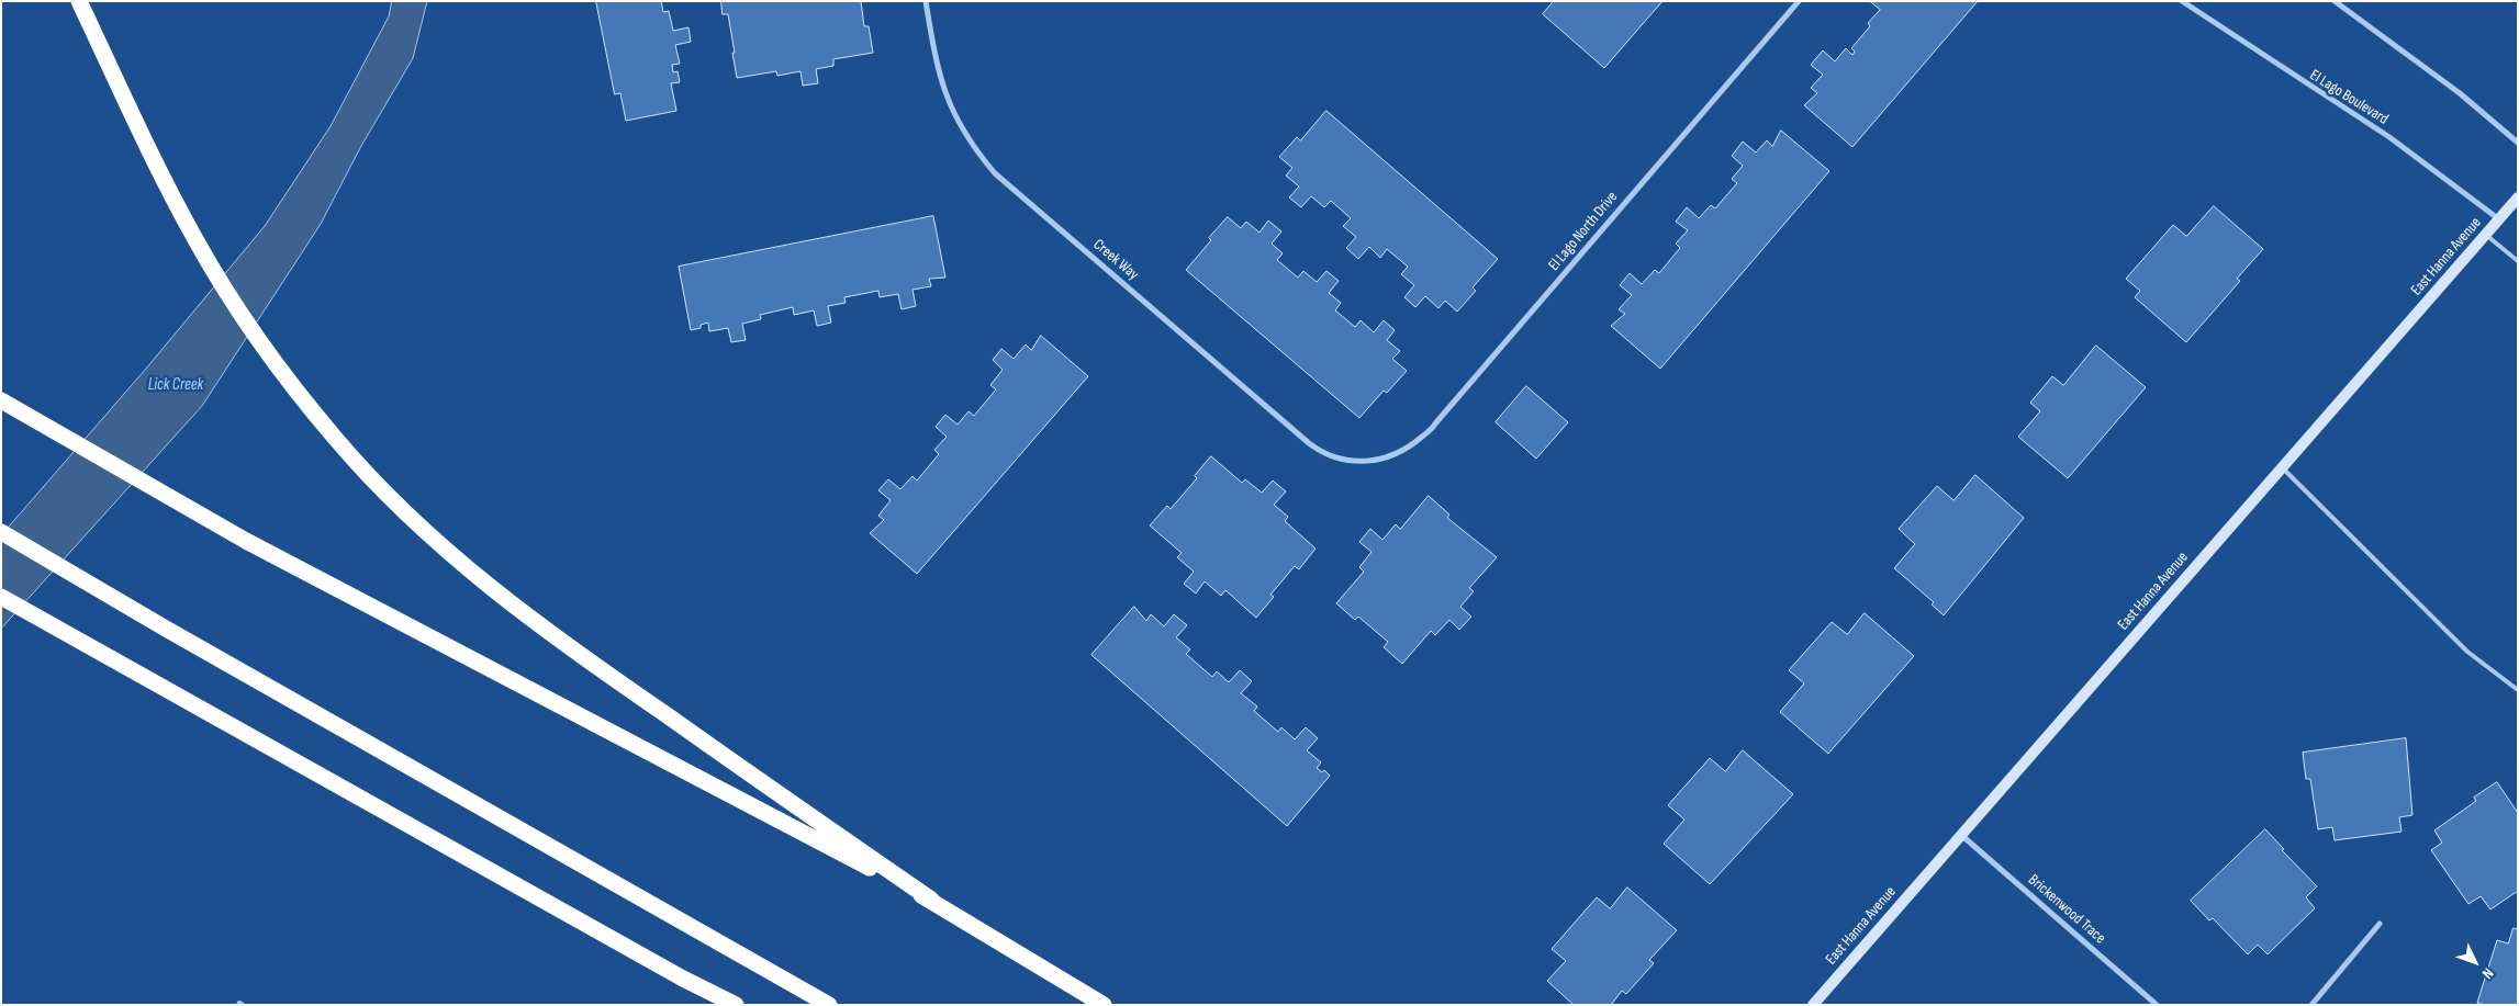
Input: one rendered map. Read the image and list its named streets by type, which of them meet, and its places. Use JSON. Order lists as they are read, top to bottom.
{
  "streets": {
    "main road": ["East Hanna Avenue"],
    "street": [
      "El Lago Boulevard",
      "El Lago North Drive",
      "Creek Way",
      "Brickenwood Trace"
    ]
  },
  "crossings": [
    ["El Lago Boulevard", "East Hanna Avenue"],
    ["El Lago North Drive", "Creek Way"],
    ["East Hanna Avenue", "Brickenwood Trace"]
  ],
  "water": ["Lick Creek"],
  "north": "bottom right"
}
